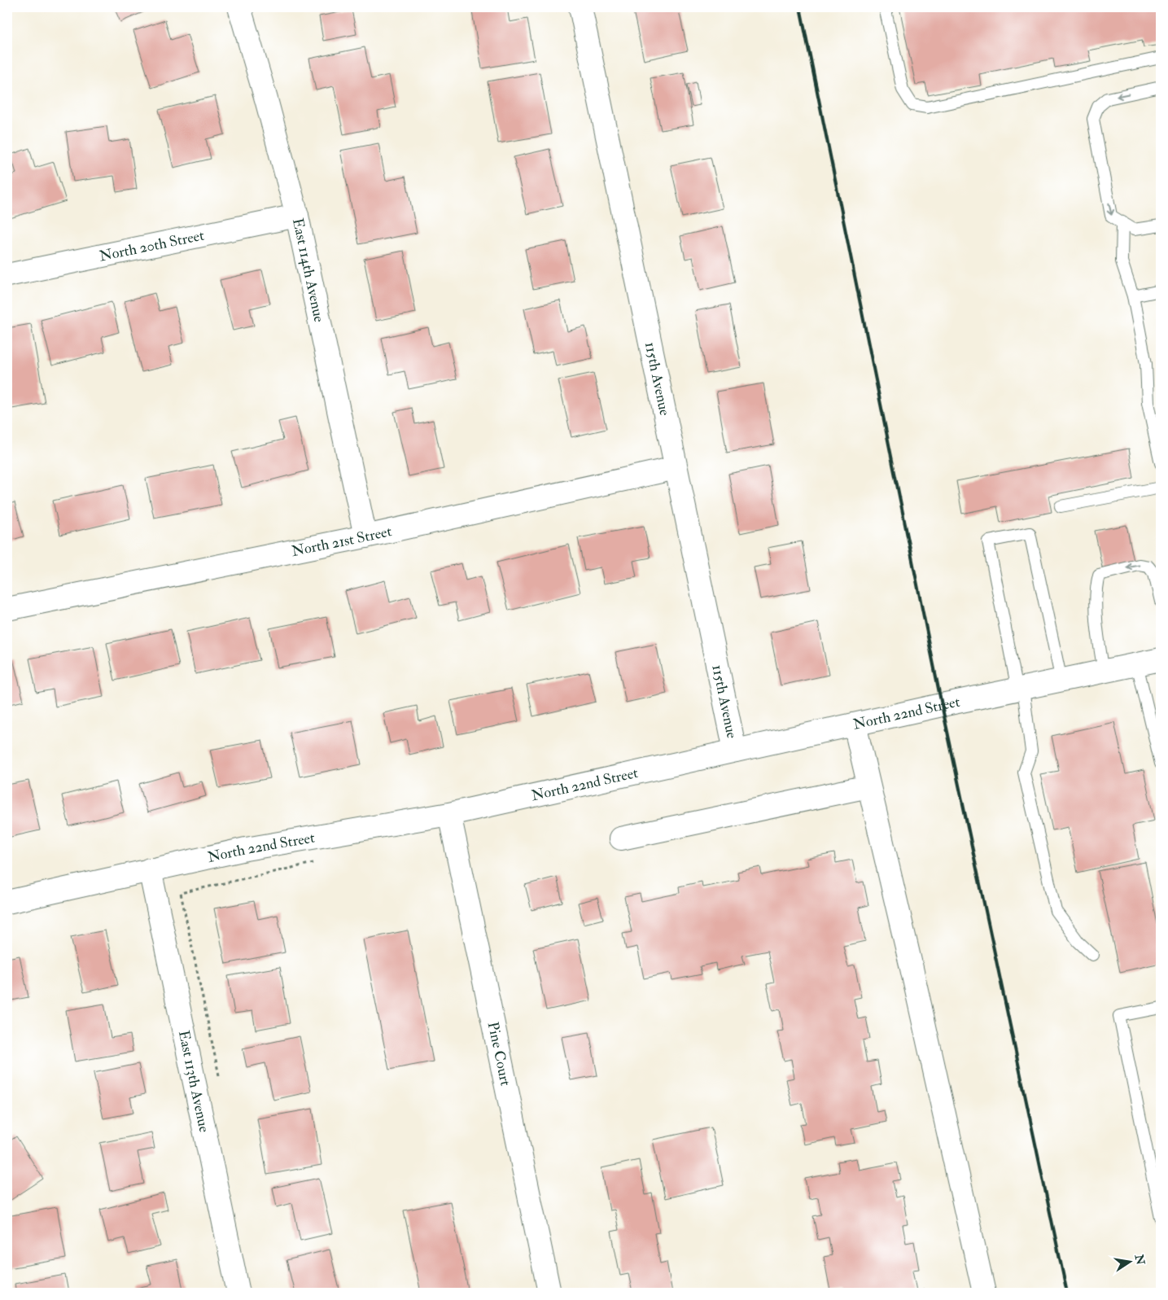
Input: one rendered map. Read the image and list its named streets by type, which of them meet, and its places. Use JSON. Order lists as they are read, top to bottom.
{
  "streets": {
    "street": [
      "North 20th Street",
      "East 114th Avenue",
      "115th Avenue",
      "North 21st Street",
      "North 22nd Street",
      "Pine Court",
      "East 113th Avenue"
    ]
  },
  "crossings": [
    ["North 20th Street", "East 114th Avenue"],
    ["East 114th Avenue", "North 21st Street"],
    ["115th Avenue", "North 21st Street"],
    ["115th Avenue", "North 22nd Street"],
    ["North 22nd Street", "Pine Court"],
    ["North 22nd Street", "East 113th Avenue"]
  ],
  "north": "right"
}
